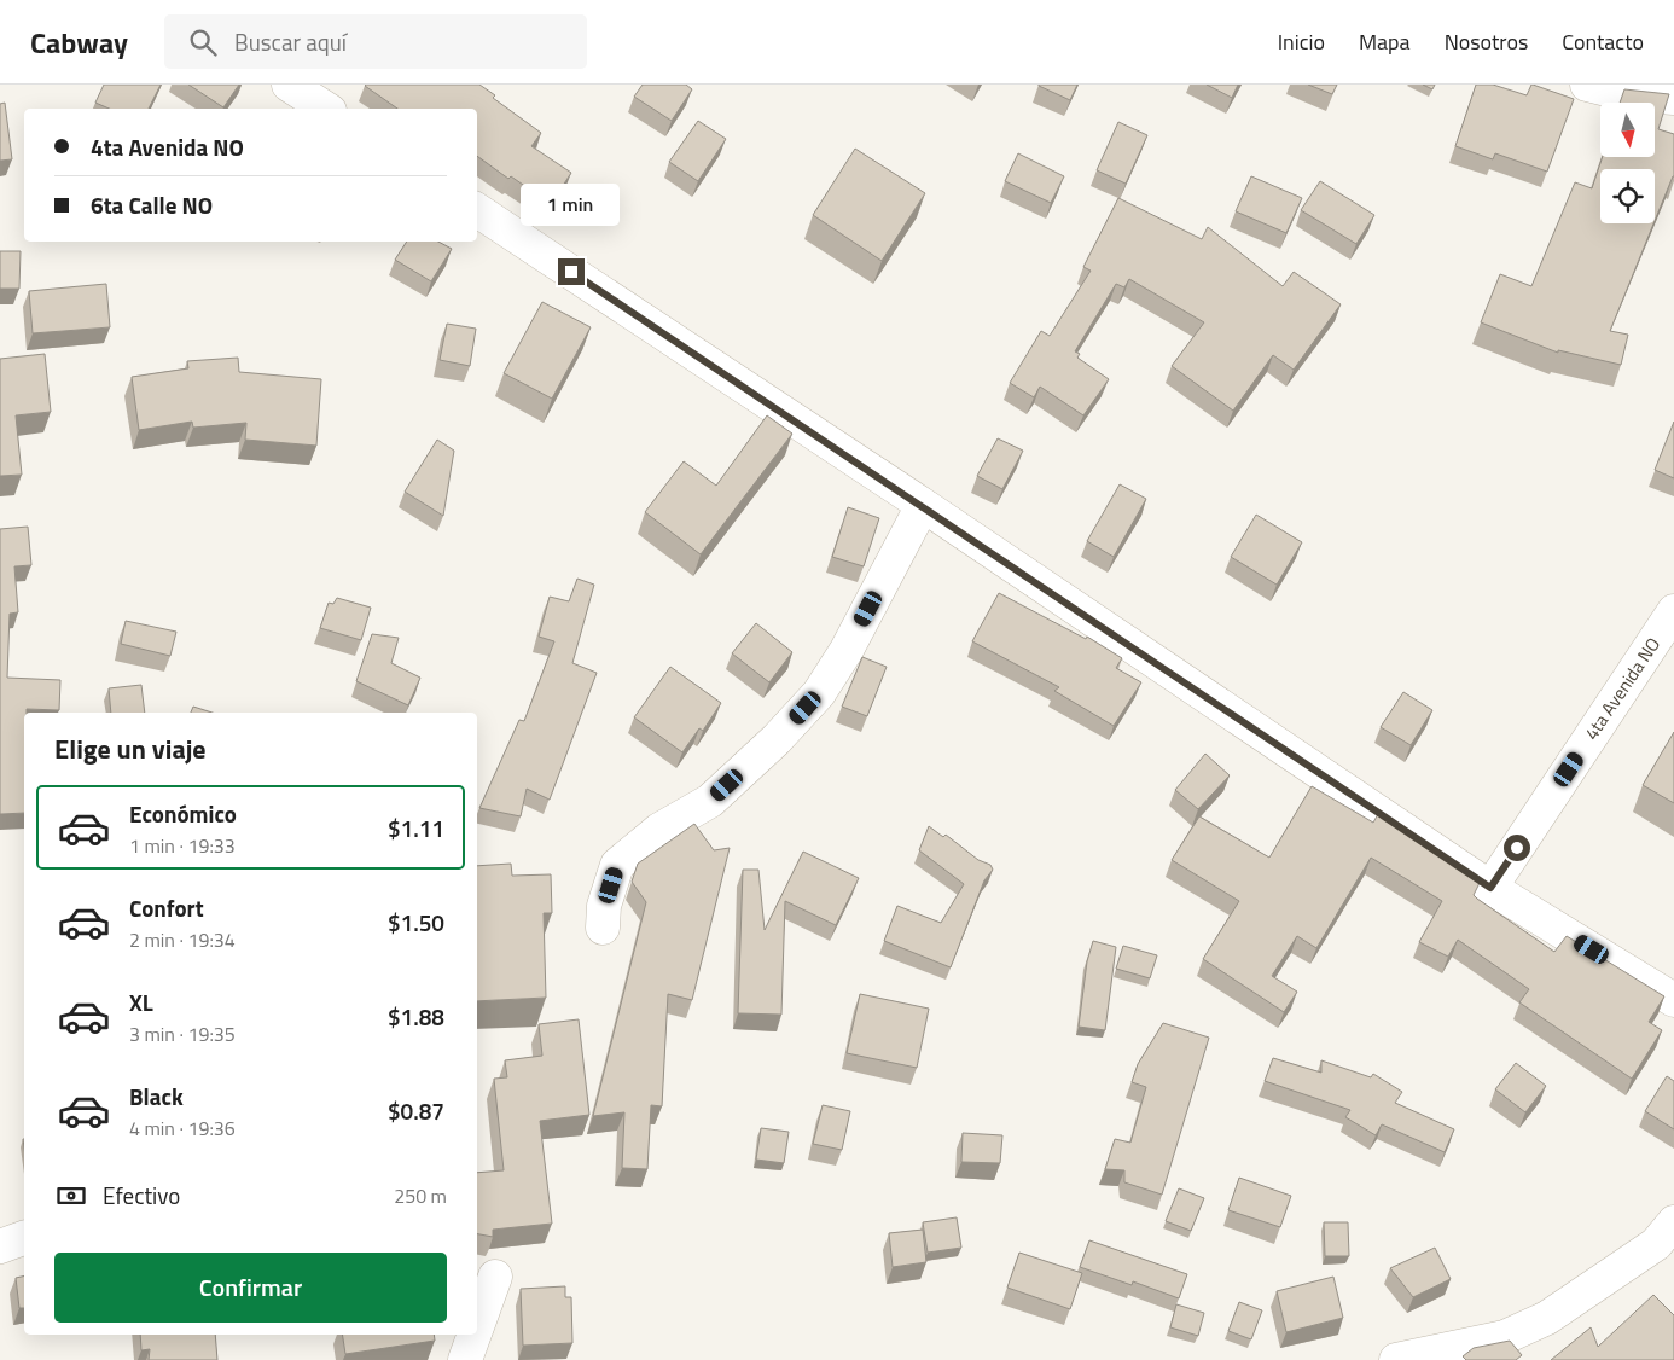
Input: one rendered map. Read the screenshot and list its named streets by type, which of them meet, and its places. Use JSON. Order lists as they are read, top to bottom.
{
  "streets": {
    "street": ["4ta Avenida NO"]
  },
  "north": "bottom",
  "page": {
    "header": "Cabway",
    "search": "Buscar aquí",
    "nav": [
      "Inicio",
      "Mapa",
      "Nosotros",
      "Contacto"
    ],
    "banner": ["4ta Avenida NO", "6ta Calle NO"],
    "bubble": "1 min",
    "heading": "Elige un viaje",
    "list": [
      {
        "name": "Económico",
        "note": "1 min · 19:33",
        "value": "$1.11"
      },
      {
        "name": "Confort",
        "note": "2 min · 19:34",
        "value": "$1.50"
      },
      {
        "name": "XL",
        "note": "3 min · 19:35",
        "value": "$1.88"
      },
      {
        "name": "Black",
        "note": "4 min · 19:36",
        "value": "$0.87"
      }
    ],
    "pay": ["Efectivo", "250 m"],
    "buttons": "Confirmar"
  }
}
